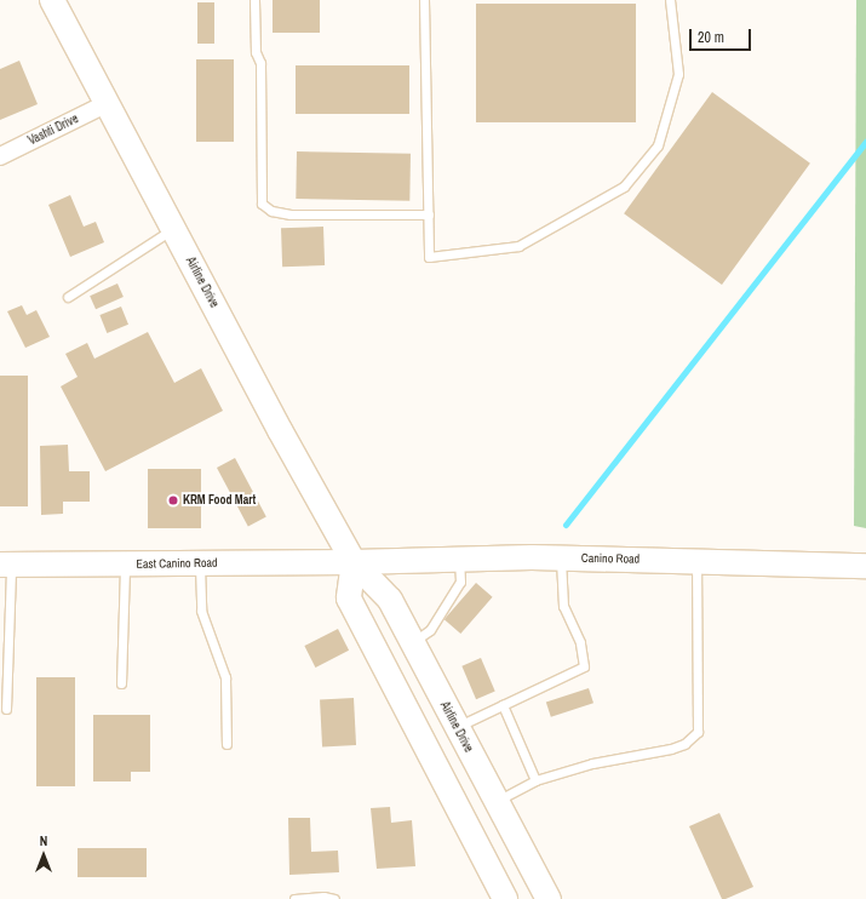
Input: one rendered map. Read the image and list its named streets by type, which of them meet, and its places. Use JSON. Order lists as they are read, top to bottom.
{
  "streets": {
    "main road": ["Airline Drive", "Canino Road", "East Canino Road"],
    "street": ["Vashti Drive"]
  },
  "crossings": [
    ["Vashti Drive", "Airline Drive"],
    ["Airline Drive", "Canino Road"],
    ["Airline Drive", "East Canino Road"],
    ["Canino Road", "East Canino Road"]
  ],
  "places": ["KRM Food Mart"],
  "scale_bar": "20 m",
  "north": "top"
}
